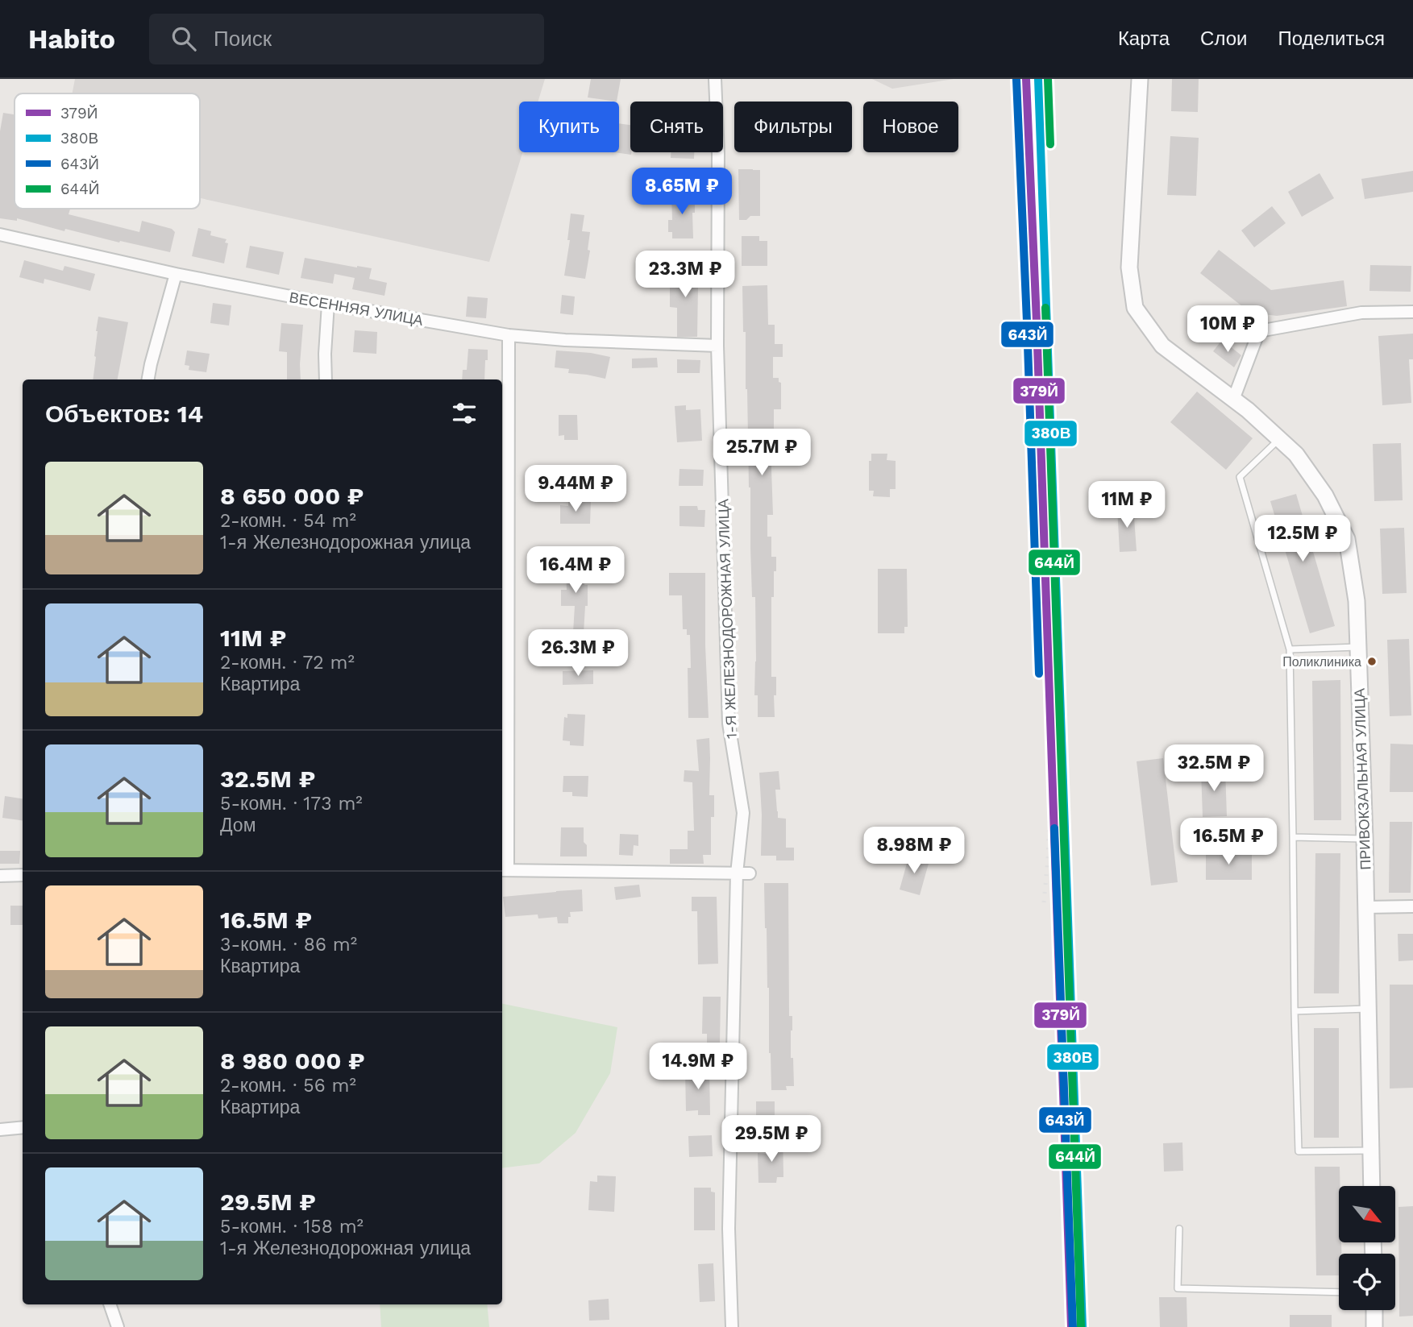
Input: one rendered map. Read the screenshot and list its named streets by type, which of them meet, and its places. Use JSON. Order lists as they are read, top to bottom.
{
  "streets": {
    "main road": ["ПРИВОКЗАЛЬНАЯ УЛИЦА"],
    "street": ["ВЕСЕННЯЯ УЛИЦА", "1-Я ЖЕЛЕЗНОДОРОЖНАЯ УЛИЦА"]
  },
  "crossings": [
    ["ВЕСЕННЯЯ УЛИЦА", "1-Я ЖЕЛЕЗНОДОРОЖНАЯ УЛИЦА"]
  ],
  "places": ["Поликлиника"],
  "lines": [
    "transit line 379Й",
    "transit line 380В",
    "transit line 644Й",
    "transit line 643Й"
  ],
  "legend": [
    "379Й",
    "380В",
    "643Й",
    "644Й"
  ],
  "north": "bottom right",
  "page": {
    "header": "Habito",
    "search": "Поиск",
    "nav": ["Карта", "Слои", "Поделиться"],
    "chip": [
      "Купить",
      "Снять",
      "Фильтры",
      "Новое"
    ],
    "price": [
      "8.65M ₽",
      "23.3M ₽",
      "10M ₽",
      "25.7M ₽",
      "9.44M ₽",
      "11M ₽",
      "12.5M ₽",
      "16.4M ₽",
      "26.3M ₽",
      "32.5M ₽",
      "16.5M ₽",
      "8.98M ₽",
      "14.9M ₽",
      "29.5M ₽"
    ],
    "heading": "Объектов: 14",
    "list": [
      {
        "name": "8 650 000 ₽",
        "note": "2-комн. · 54 m² · 1-я Железнодорожная улица"
      },
      {
        "name": "11M ₽",
        "note": "2-комн. · 72 m² · Квартира"
      },
      {
        "name": "32.5M ₽",
        "note": "5-комн. · 173 m² · Дом"
      },
      {
        "name": "16.5M ₽",
        "note": "3-комн. · 86 m² · Квартира"
      },
      {
        "name": "8 980 000 ₽",
        "note": "2-комн. · 56 m² · Квартира"
      },
      {
        "name": "29.5M ₽",
        "note": "5-комн. · 158 m² · 1-я Железнодорожная улица"
      }
    ]
  }
}
